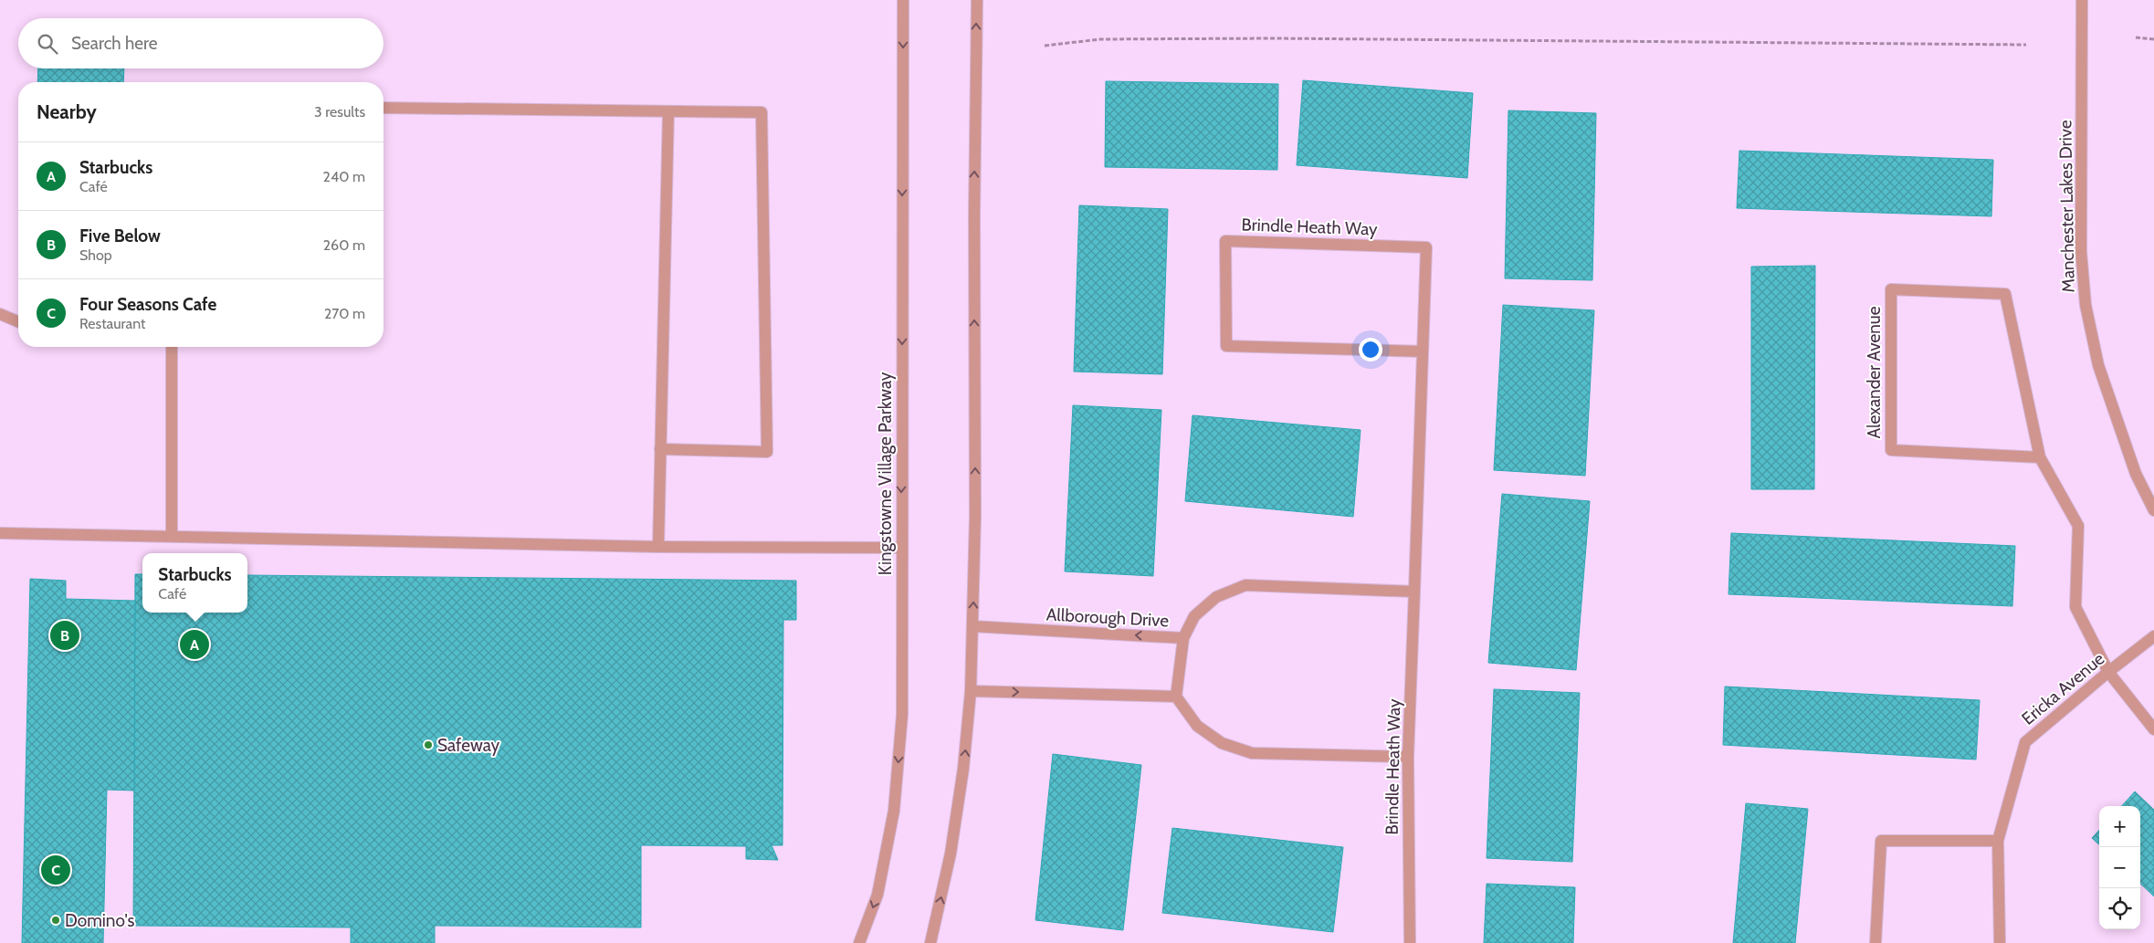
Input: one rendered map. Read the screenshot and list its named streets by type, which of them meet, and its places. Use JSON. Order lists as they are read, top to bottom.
{
  "streets": {
    "street": [
      "Manchester Lakes Drive",
      "Brindle Heath Way",
      "Alexander Avenue",
      "Kingstowne Village Parkway",
      "Allborough Drive",
      "Ericka Avenue"
    ]
  },
  "crossings": [
    ["Alexander Avenue", "Ericka Avenue"]
  ],
  "places": ["Safeway", "Domino's"],
  "page": {
    "search": "Search here",
    "heading": ["Nearby", "3 results"],
    "list": [
      {
        "mark": "A",
        "name": "Starbucks",
        "note": "Café",
        "value": "240 m"
      },
      {
        "mark": "B",
        "name": "Five Below",
        "note": "Shop",
        "value": "260 m"
      },
      {
        "mark": "C",
        "name": "Four Seasons Cafe",
        "note": "Restaurant",
        "value": "270 m"
      }
    ],
    "popup": ["Starbucks", "Café"],
    "pins": ["B", "A", "C"],
    "map_buttons": ["+", "−"]
  }
}
